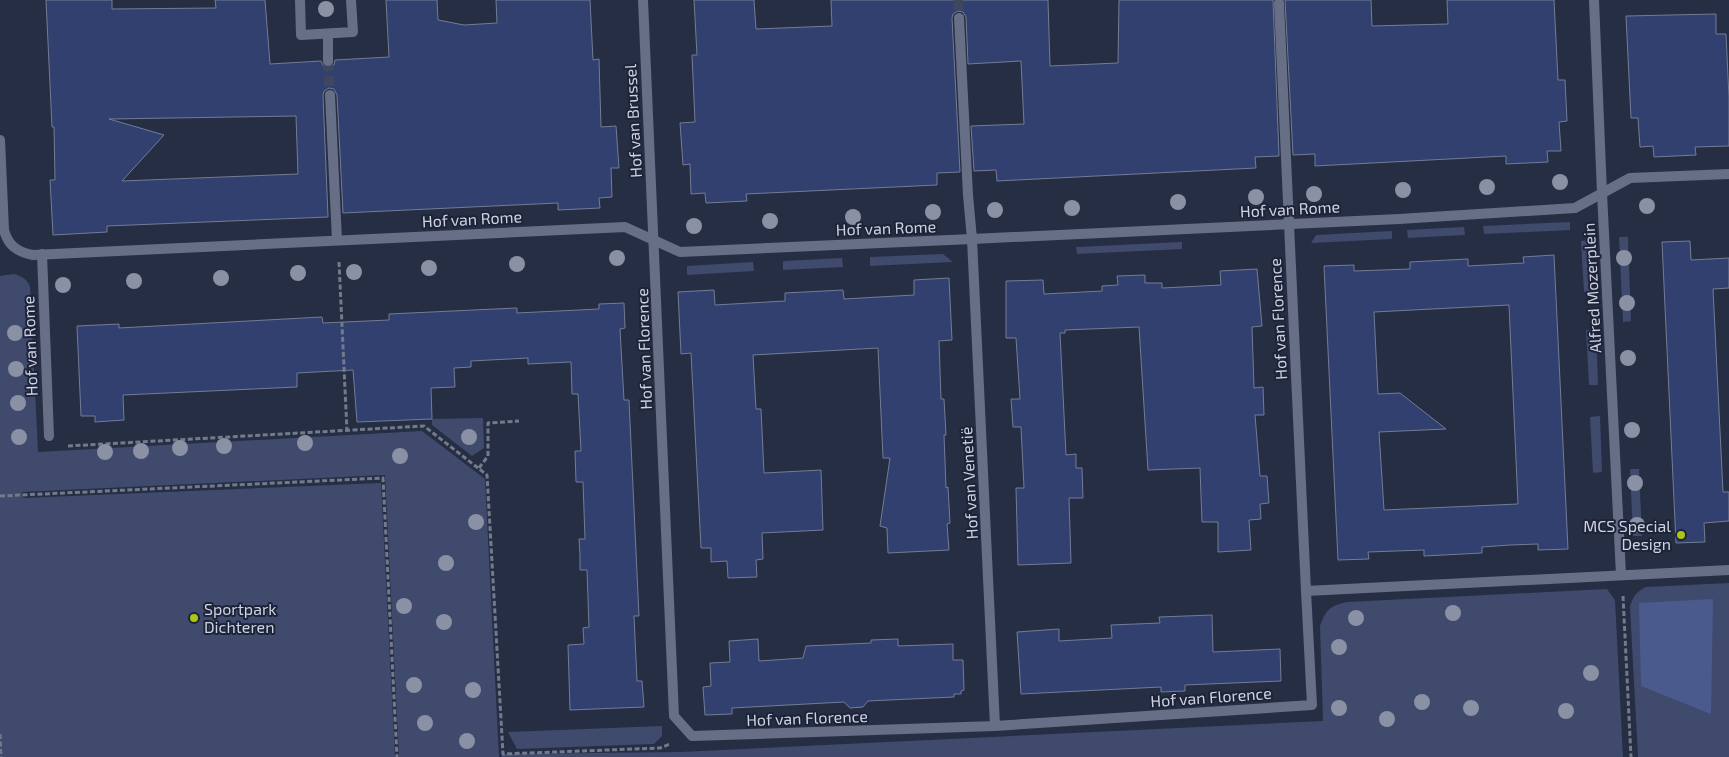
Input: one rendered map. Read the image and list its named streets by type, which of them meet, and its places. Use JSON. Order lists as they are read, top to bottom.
{
  "streets": {
    "street": [
      "Hof van Brussel",
      "Hof van Rome",
      "Alfred Mozerplein",
      "Hof van Florence",
      "Hof van Venetië"
    ]
  },
  "crossings": [
    ["Hof van Brussel", "Hof van Rome"],
    ["Hof van Brussel", "Hof van Florence"],
    ["Hof van Rome", "Alfred Mozerplein"],
    ["Hof van Rome", "Hof van Florence"],
    ["Hof van Rome", "Hof van Venetië"],
    ["Hof van Florence", "Hof van Venetië"]
  ],
  "places": ["MCS Special Design", "Sportpark Dichteren"]
}
